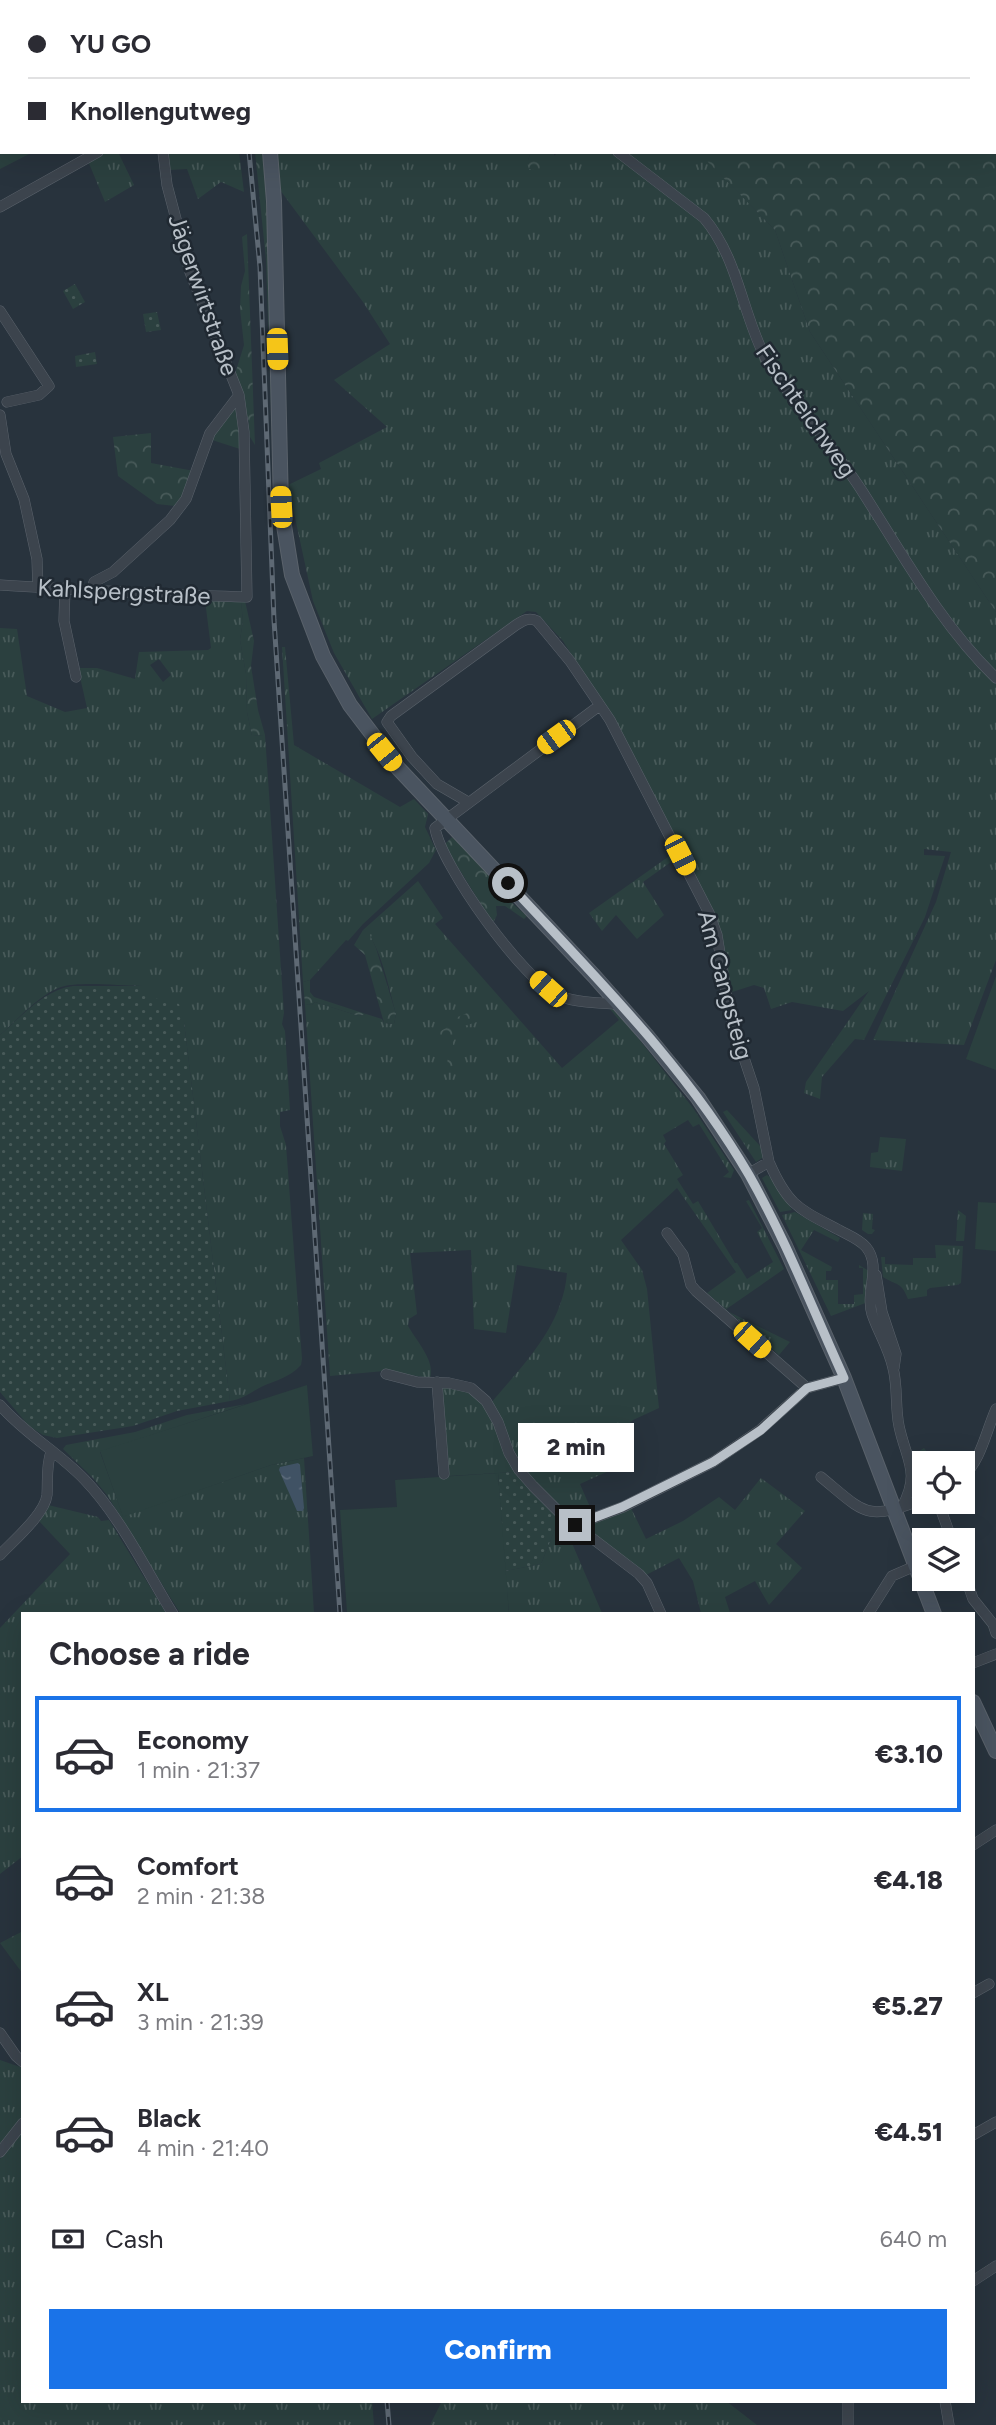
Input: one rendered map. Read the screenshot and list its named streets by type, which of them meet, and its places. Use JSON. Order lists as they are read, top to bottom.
{
  "streets": {
    "street": [
      "Jägerwirtstraße",
      "Fischteichweg",
      "Kahlspergstraße",
      "Am Gangsteig"
    ]
  },
  "crossings": [
    ["Jägerwirtstraße", "Kahlspergstraße"]
  ],
  "page": {
    "banner": ["YU GO", "Knollengutweg"],
    "bubble": "2 min",
    "heading": "Choose a ride",
    "list": [
      {
        "name": "Economy",
        "note": "1 min · 21:37",
        "value": "€3.10"
      },
      {
        "name": "Comfort",
        "note": "2 min · 21:38",
        "value": "€4.18"
      },
      {
        "name": "XL",
        "note": "3 min · 21:39",
        "value": "€5.27"
      },
      {
        "name": "Black",
        "note": "4 min · 21:40",
        "value": "€4.51"
      }
    ],
    "pay": ["Cash", "640 m"],
    "buttons": "Confirm"
  }
}
